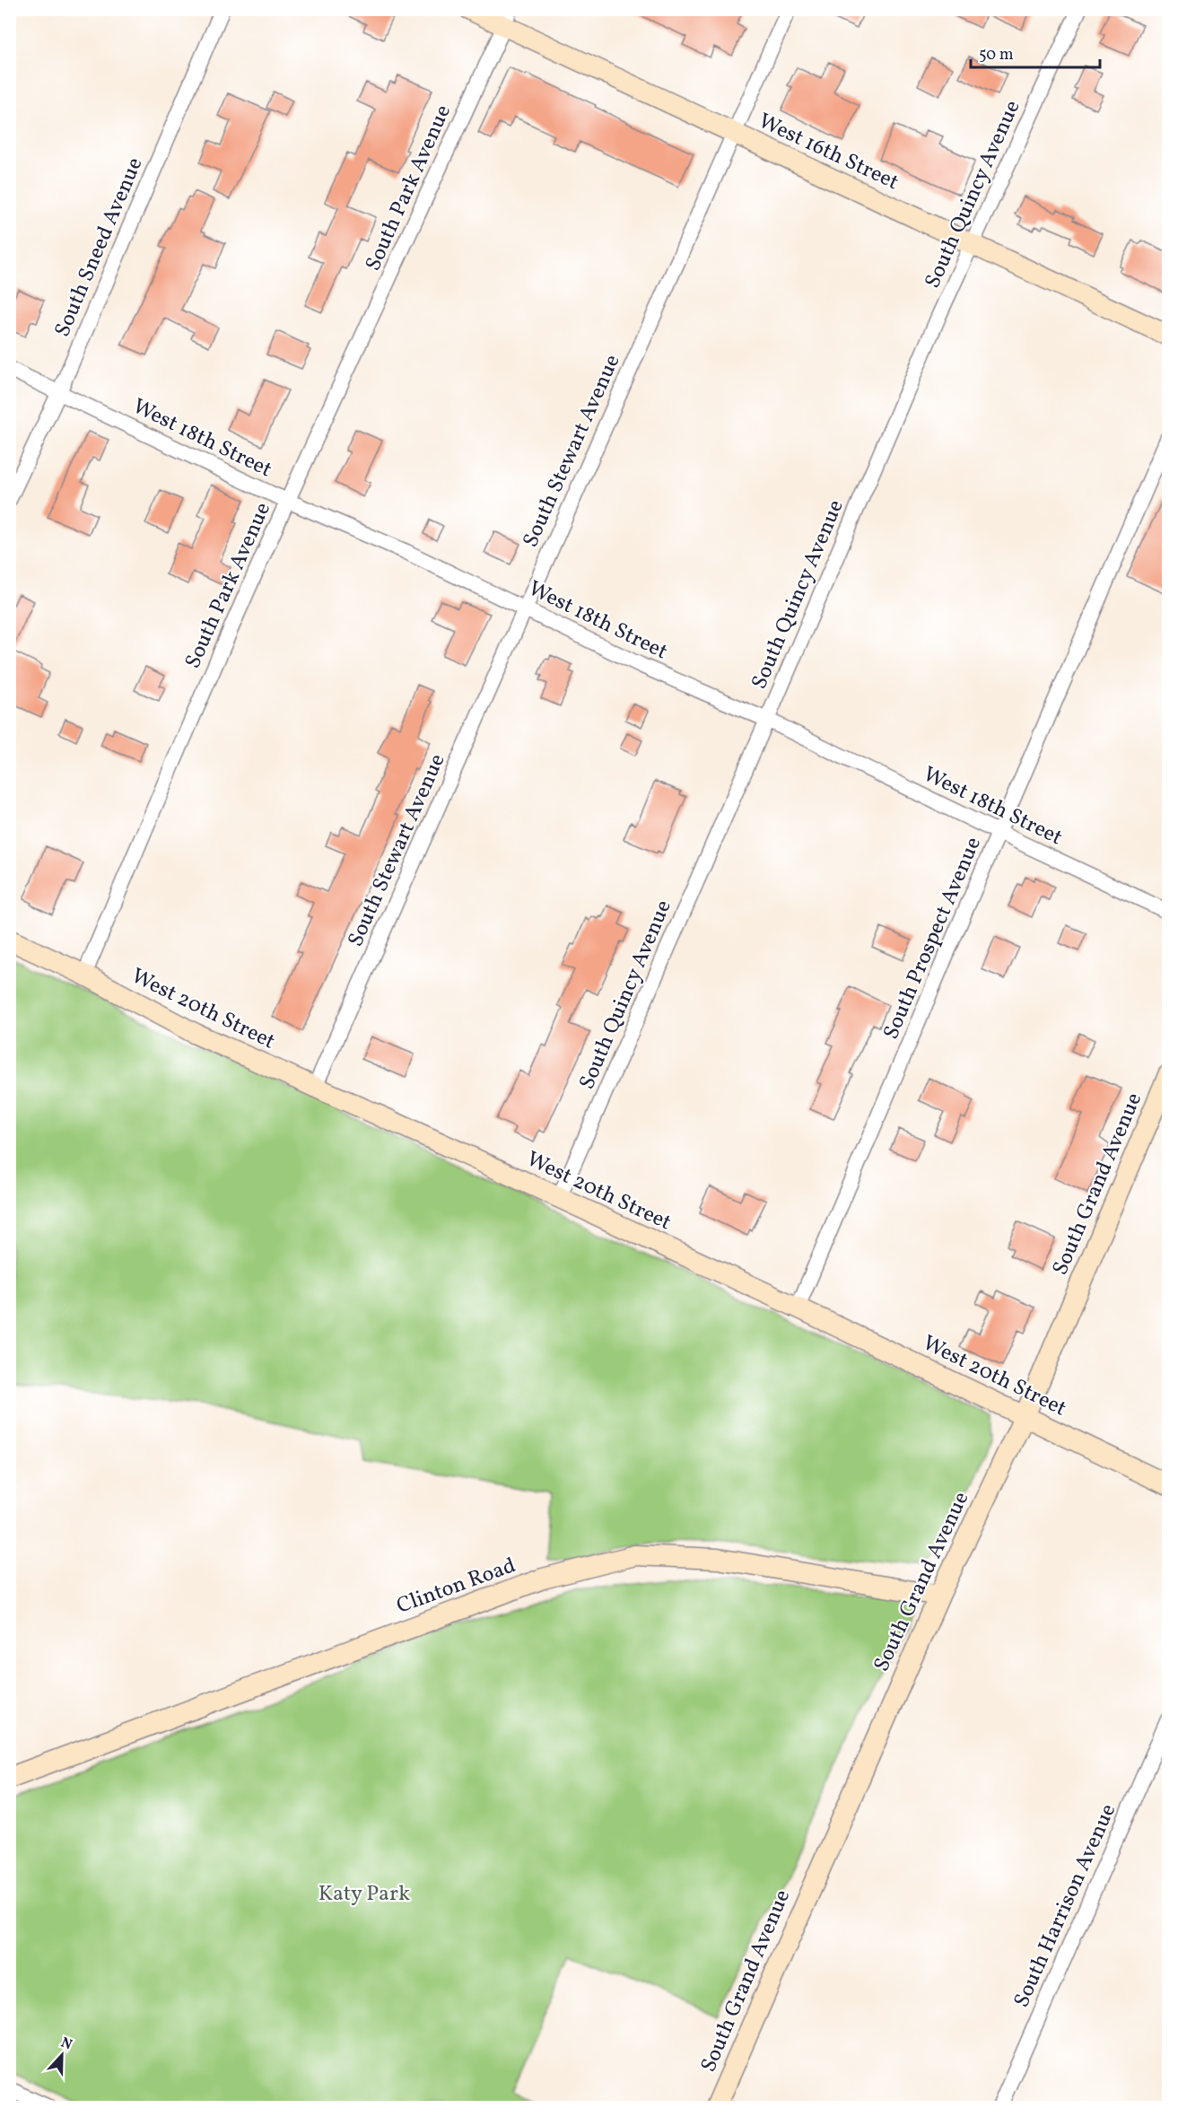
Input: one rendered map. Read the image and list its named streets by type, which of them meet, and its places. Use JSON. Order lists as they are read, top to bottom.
{
  "streets": {
    "street": [
      "West 16th Street",
      "South Park Avenue",
      "South Quincy Avenue",
      "South Sneed Avenue",
      "West 18th Street",
      "South Stewart Avenue",
      "South Prospect Avenue",
      "West 20th Street",
      "South Grand Avenue",
      "Clinton Road",
      "South Harrison Avenue"
    ]
  },
  "crossings": [
    ["West 16th Street", "South Park Avenue"],
    ["West 16th Street", "South Quincy Avenue"],
    ["West 16th Street", "South Stewart Avenue"],
    ["South Park Avenue", "West 18th Street"],
    ["South Park Avenue", "West 20th Street"],
    ["South Quincy Avenue", "West 18th Street"],
    ["South Quincy Avenue", "West 20th Street"],
    ["South Sneed Avenue", "West 18th Street"],
    ["West 18th Street", "South Stewart Avenue"],
    ["West 18th Street", "South Prospect Avenue"],
    ["South Stewart Avenue", "West 20th Street"],
    ["South Prospect Avenue", "West 20th Street"],
    ["West 20th Street", "South Grand Avenue"],
    ["South Grand Avenue", "Clinton Road"]
  ],
  "parks": ["Katy Park"],
  "scale_bar": "50 m",
  "north": "top"
}
